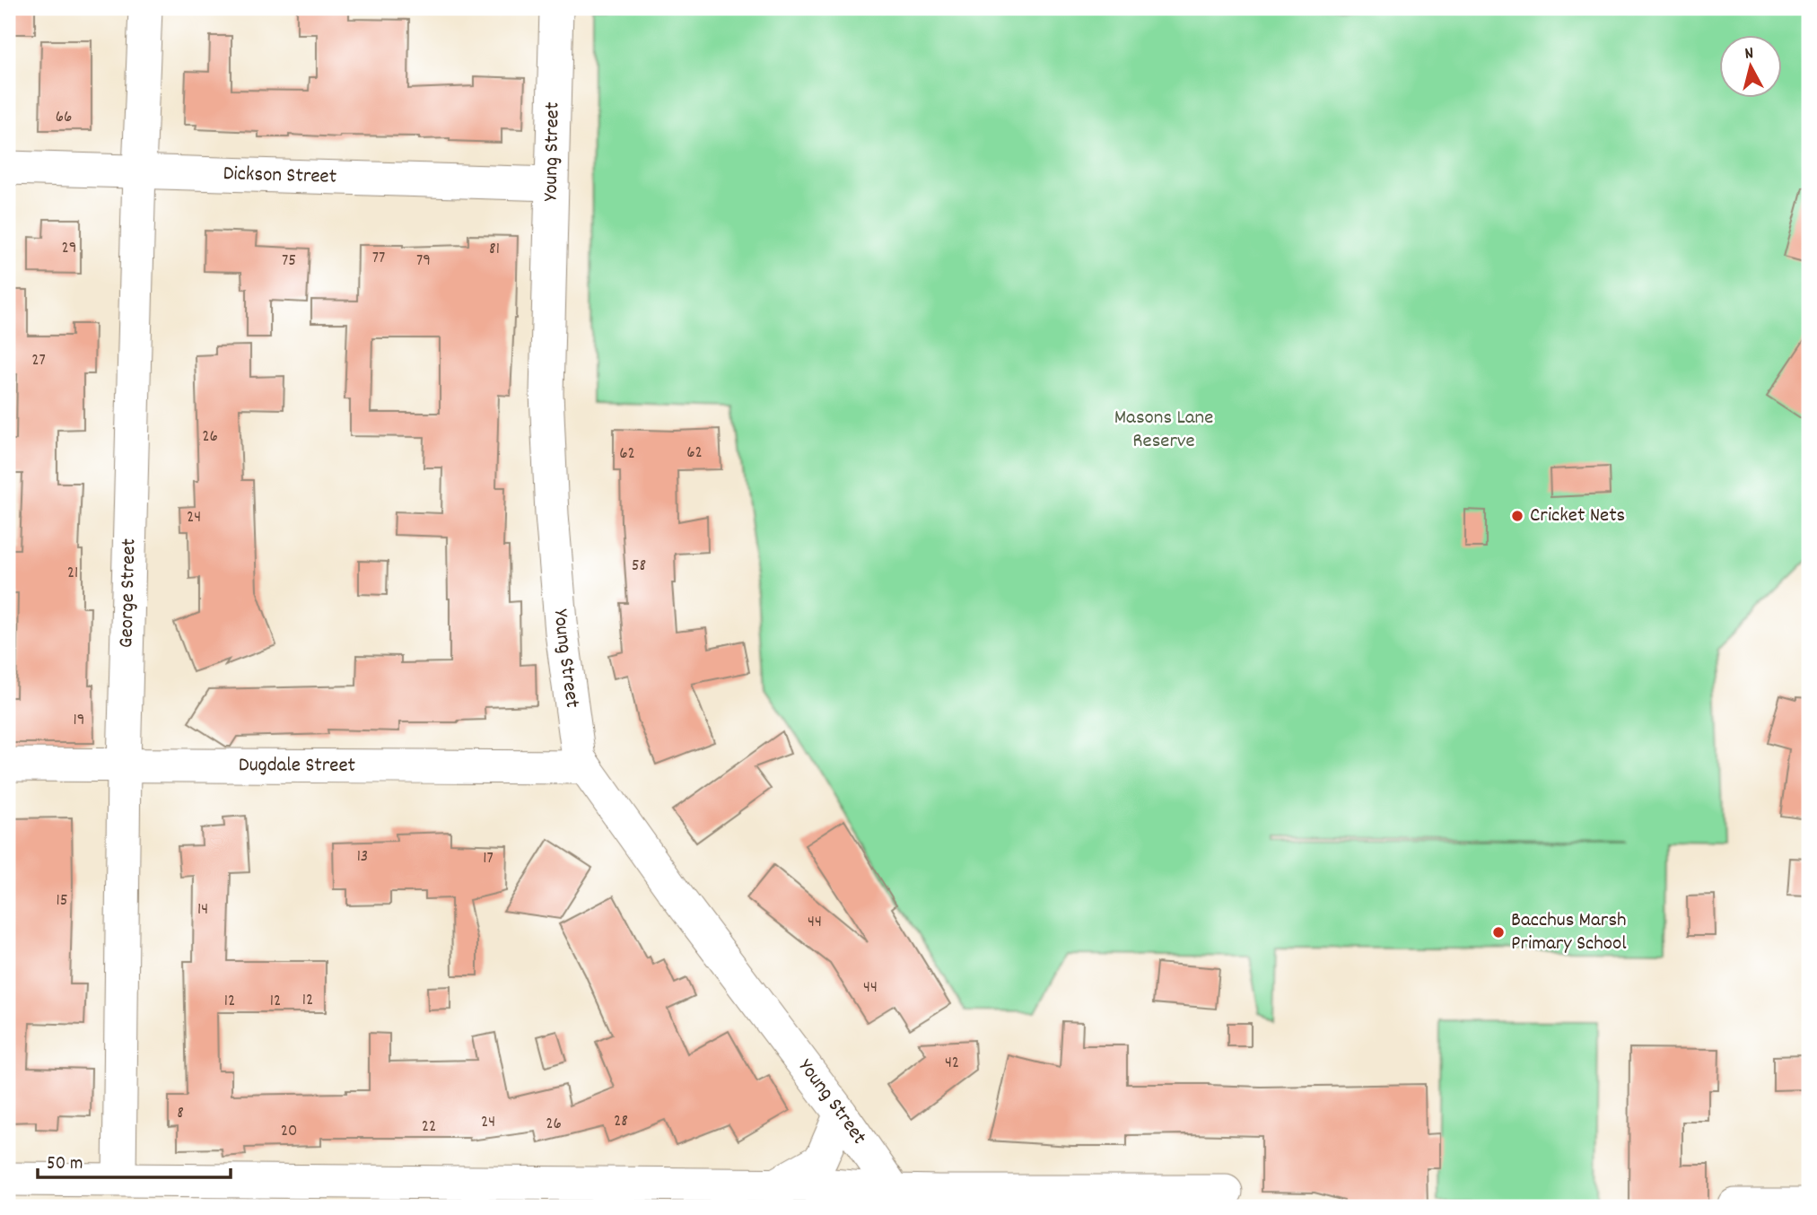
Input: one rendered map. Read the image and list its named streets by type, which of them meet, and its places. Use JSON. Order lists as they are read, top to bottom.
{
  "streets": {
    "street": [
      "Young Street",
      "Dickson Street",
      "George Street",
      "Dugdale Street"
    ]
  },
  "crossings": [
    ["Young Street", "Dickson Street"],
    ["Young Street", "Dugdale Street"],
    ["Dickson Street", "George Street"],
    ["George Street", "Dugdale Street"]
  ],
  "parks": ["Masons Lane Reserve"],
  "places": ["Cricket Nets", "Bacchus Marsh Primary School"],
  "house_numbers": [
    "66",
    "29",
    "81",
    "77",
    "75",
    "79",
    "27",
    "26",
    "62",
    "62",
    "24",
    "58",
    "21",
    "19",
    "13",
    "17",
    "15",
    "14",
    "44",
    "44",
    "12",
    "12",
    "12",
    "42",
    "8",
    "28",
    "24",
    "26",
    "22",
    "20"
  ],
  "scale_bar": "50 m",
  "north": "top"
}
